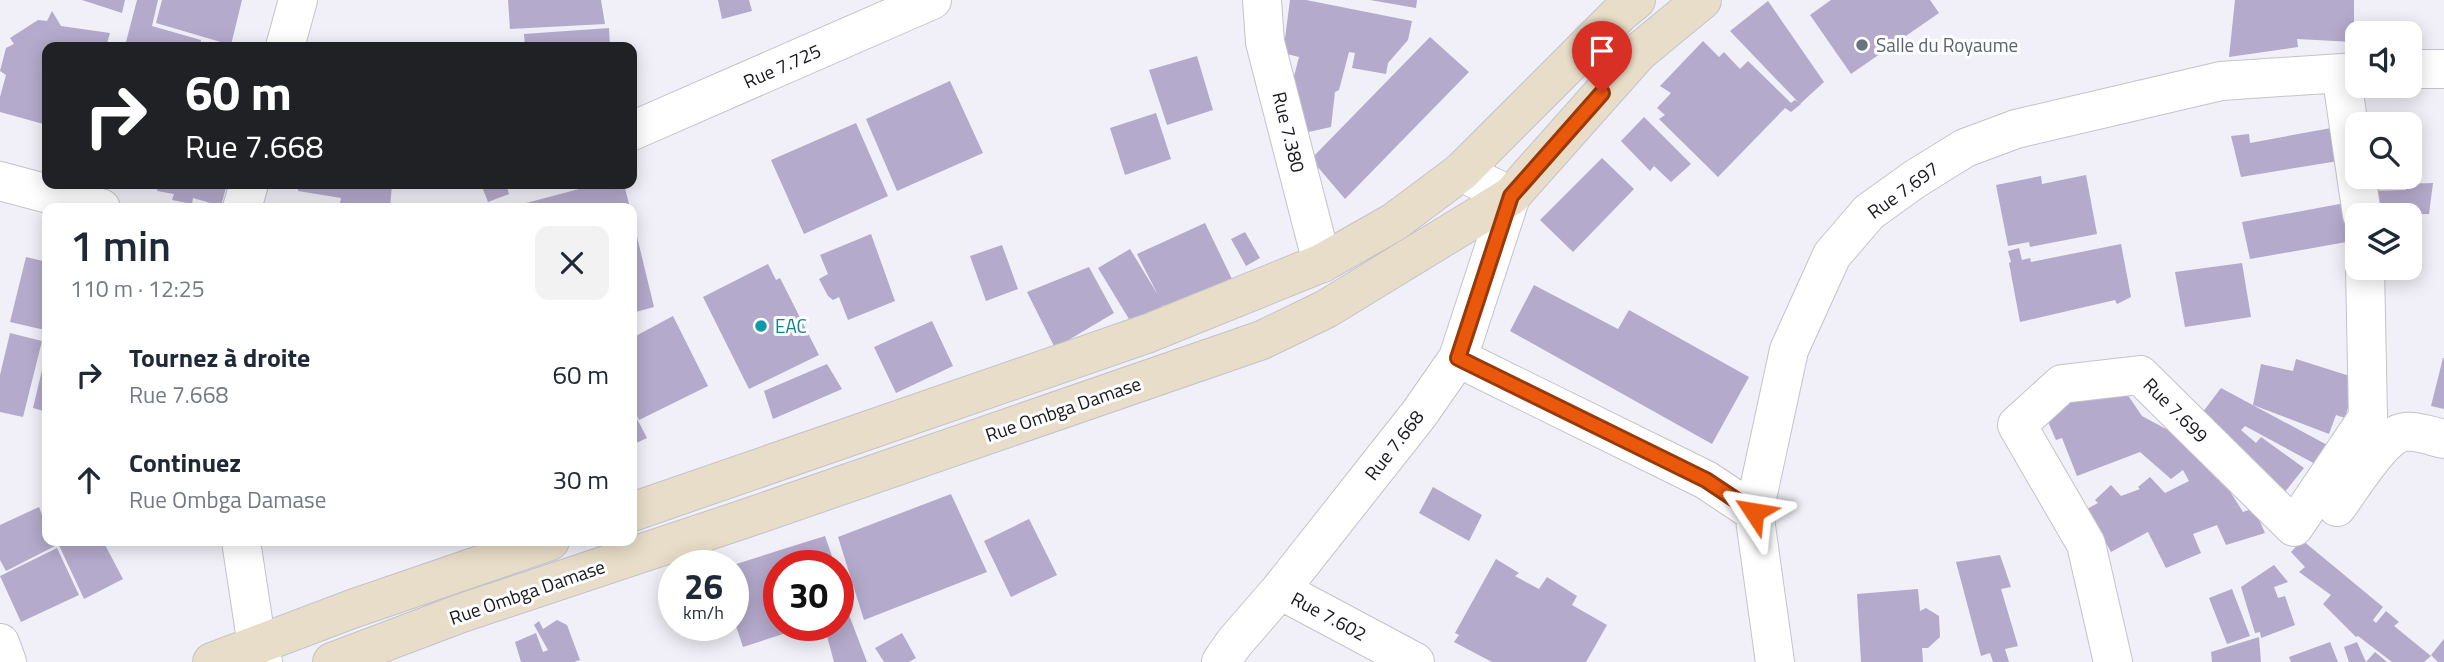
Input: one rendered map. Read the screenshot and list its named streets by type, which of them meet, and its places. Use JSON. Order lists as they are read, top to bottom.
{
  "streets": {
    "main road": ["Rue Ombga Damase"],
    "street": [
      "Rue 7.725",
      "Rue 7.380",
      "Rue 7.697",
      "Rue 7.699",
      "Rue 7.668",
      "Rue 7.602"
    ]
  },
  "crossings": [
    ["Rue Ombga Damase", "Rue 7.668"],
    ["Rue 7.668", "Rue 7.602"]
  ],
  "places": ["Salle du Royaume", "EAC"],
  "page": {
    "turn": ["60 m", "Rue 7.668"],
    "heading": ["1 min", "110 m · 12:25"],
    "list": [
      {
        "name": "Tournez à droite",
        "note": "Rue 7.668",
        "value": "60 m"
      },
      {
        "name": "Continuez",
        "note": "Rue Ombga Damase",
        "value": "30 m"
      }
    ],
    "speed": "26 km/h",
    "limit": "30"
  }
}
